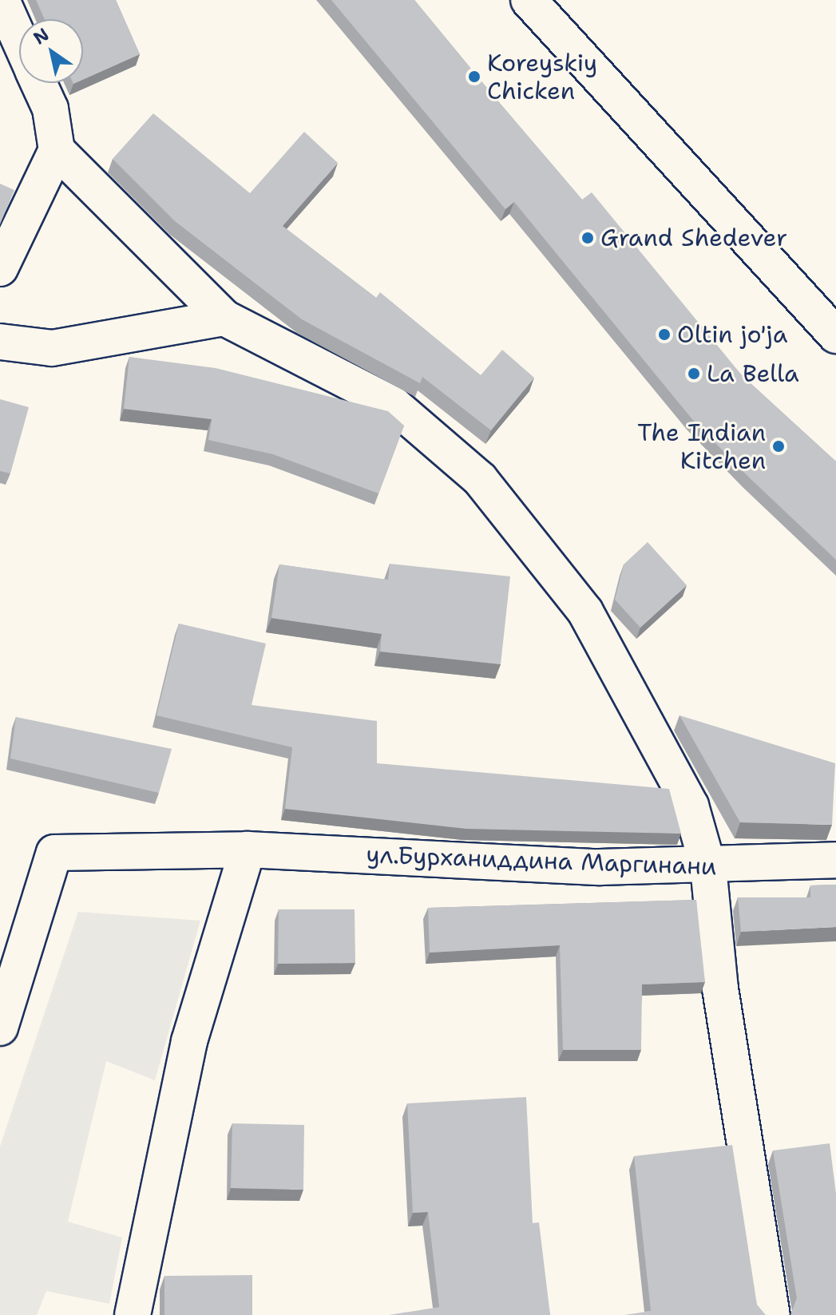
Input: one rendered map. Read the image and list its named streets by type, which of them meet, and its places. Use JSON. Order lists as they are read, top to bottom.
{
  "streets": {
    "street": ["ул.Бурханиддина Маргинани"]
  },
  "places": [
    "Koreyskiy Chicken",
    "Grand Shedever",
    "Oltin jo'ja",
    "La Bella",
    "The Indian Kitchen"
  ],
  "north": "top left"
}
